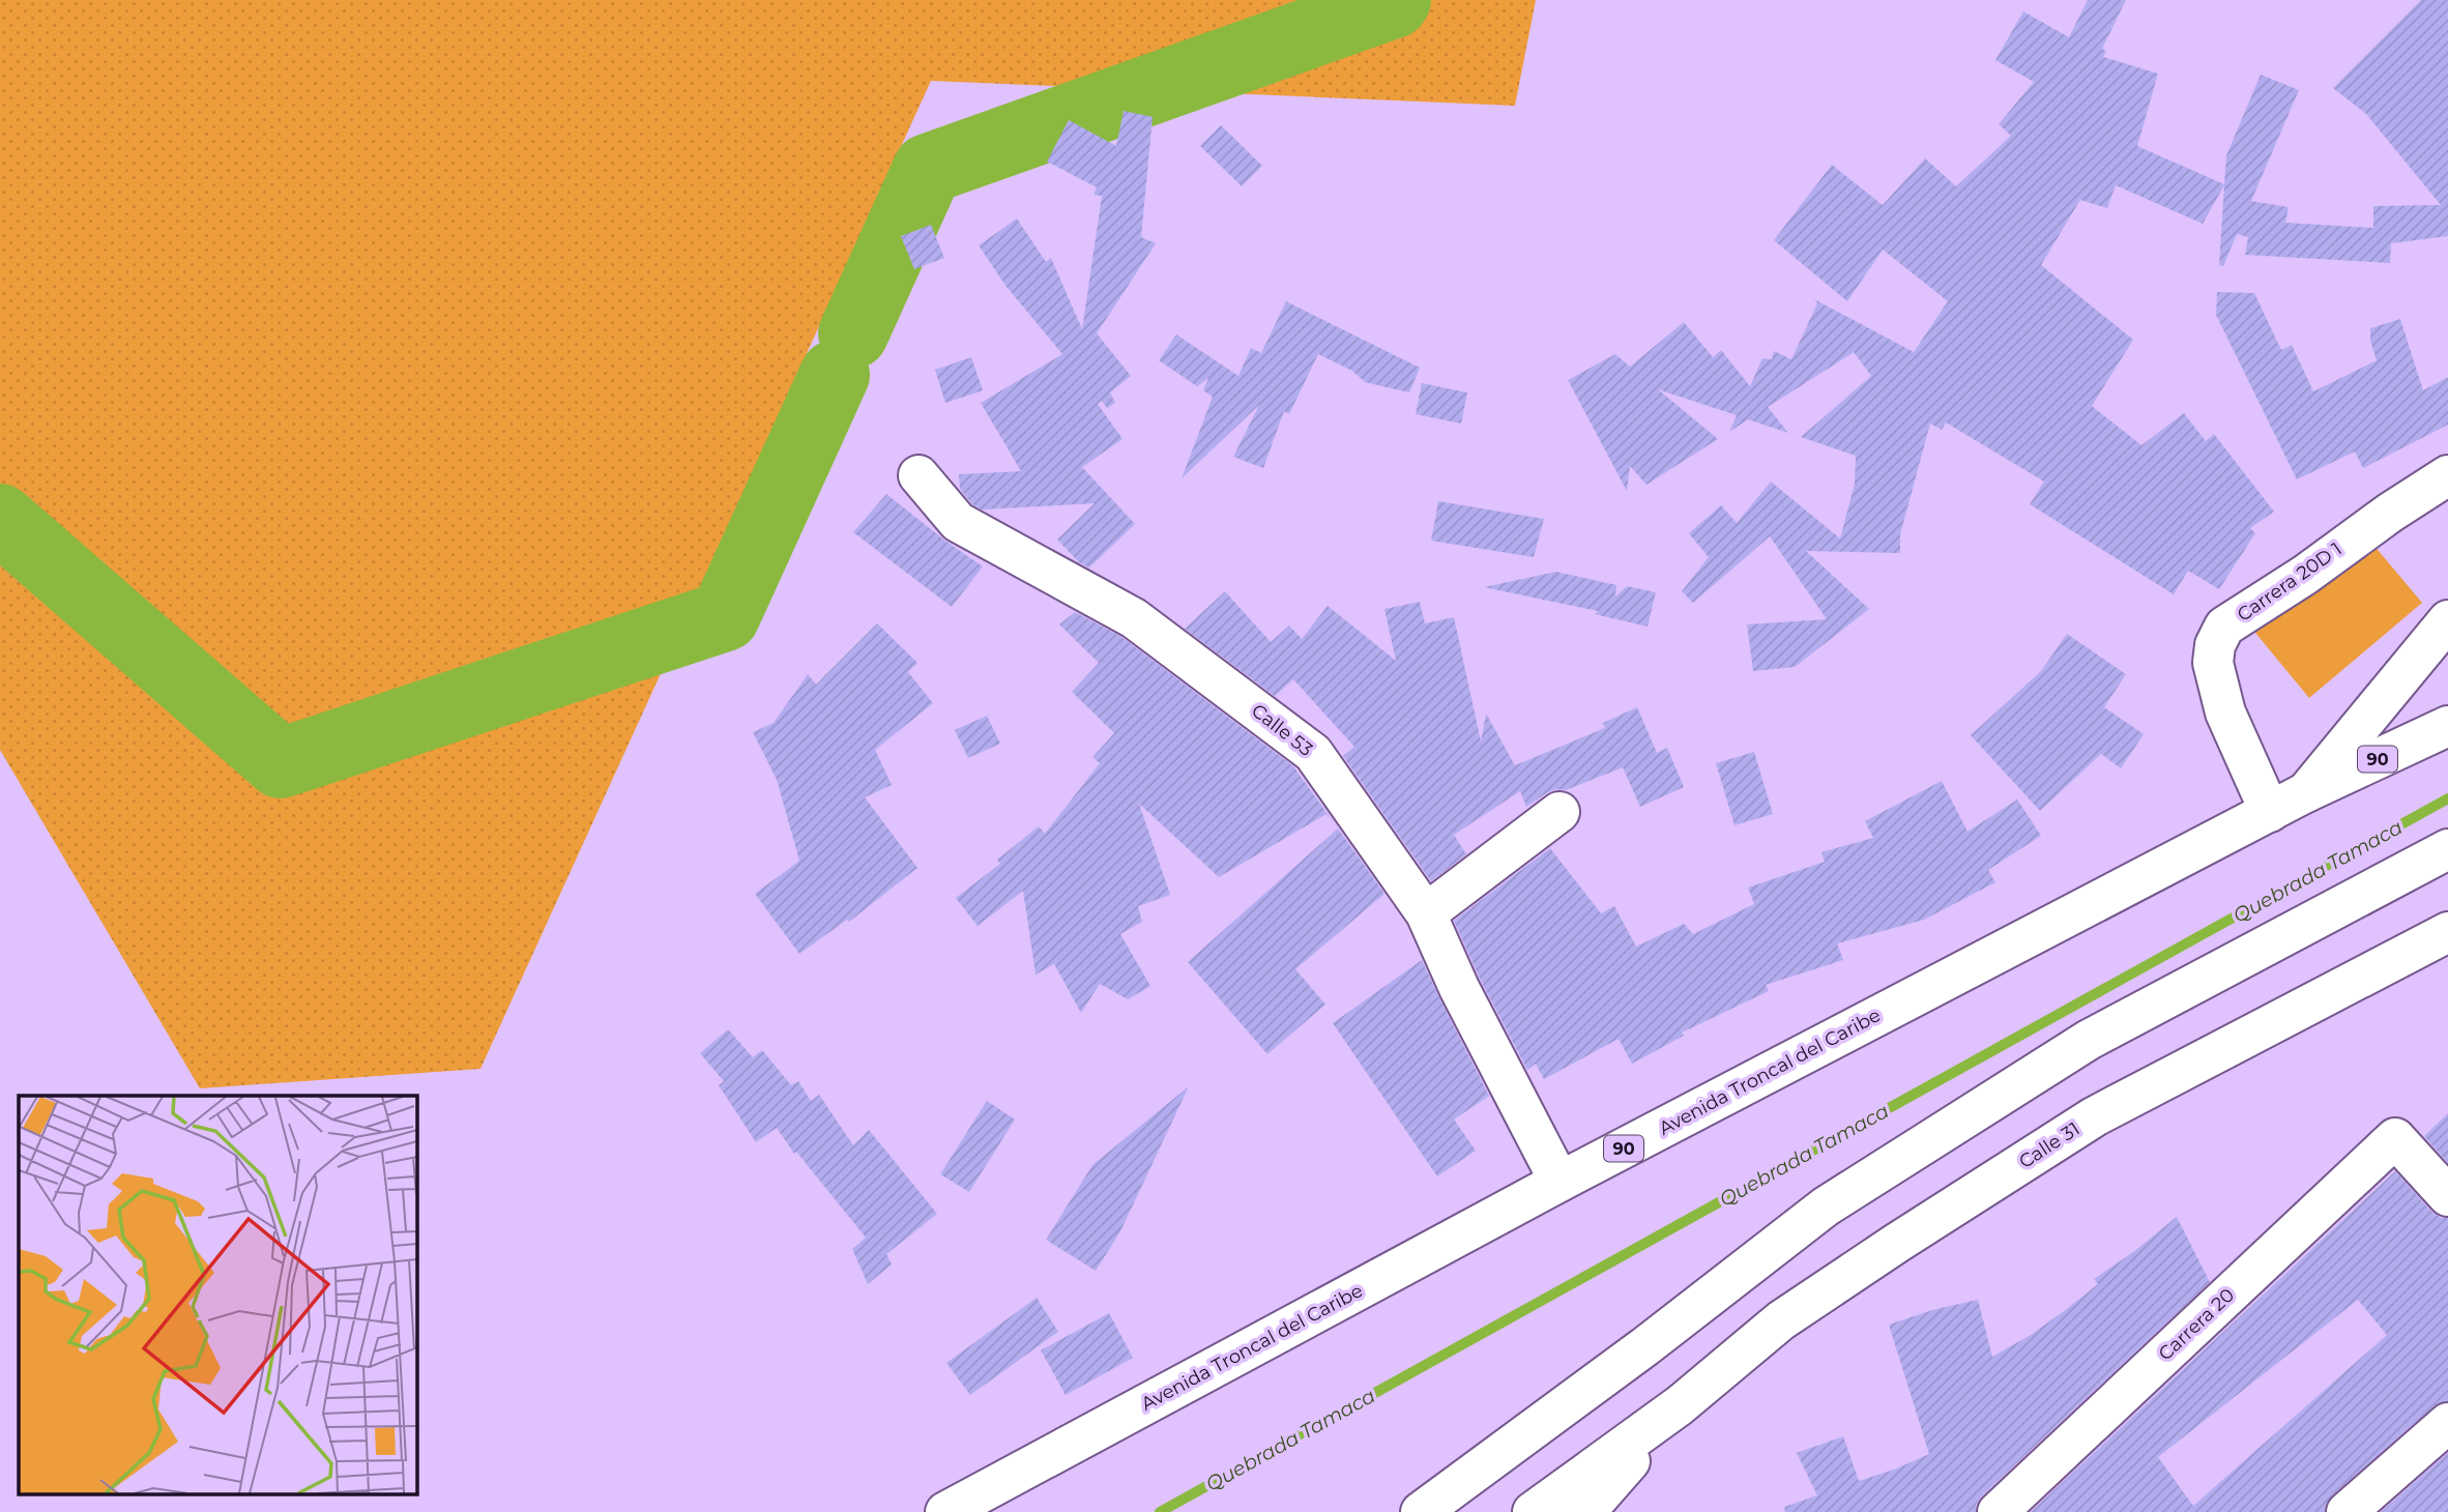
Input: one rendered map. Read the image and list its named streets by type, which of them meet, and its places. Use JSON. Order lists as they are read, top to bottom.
{
  "streets": {
    "main road": [
      "Carrera 20D 1",
      "Calle 53",
      "90",
      "Avenida Troncal del Caribe",
      "Calle 31",
      "Carrera 20"
    ]
  },
  "crossings": [
    ["Carrera 20D 1", "Avenida Troncal del Caribe"],
    ["Calle 53", "Avenida Troncal del Caribe"]
  ],
  "water": ["Quebrada Tamaca"]
}
